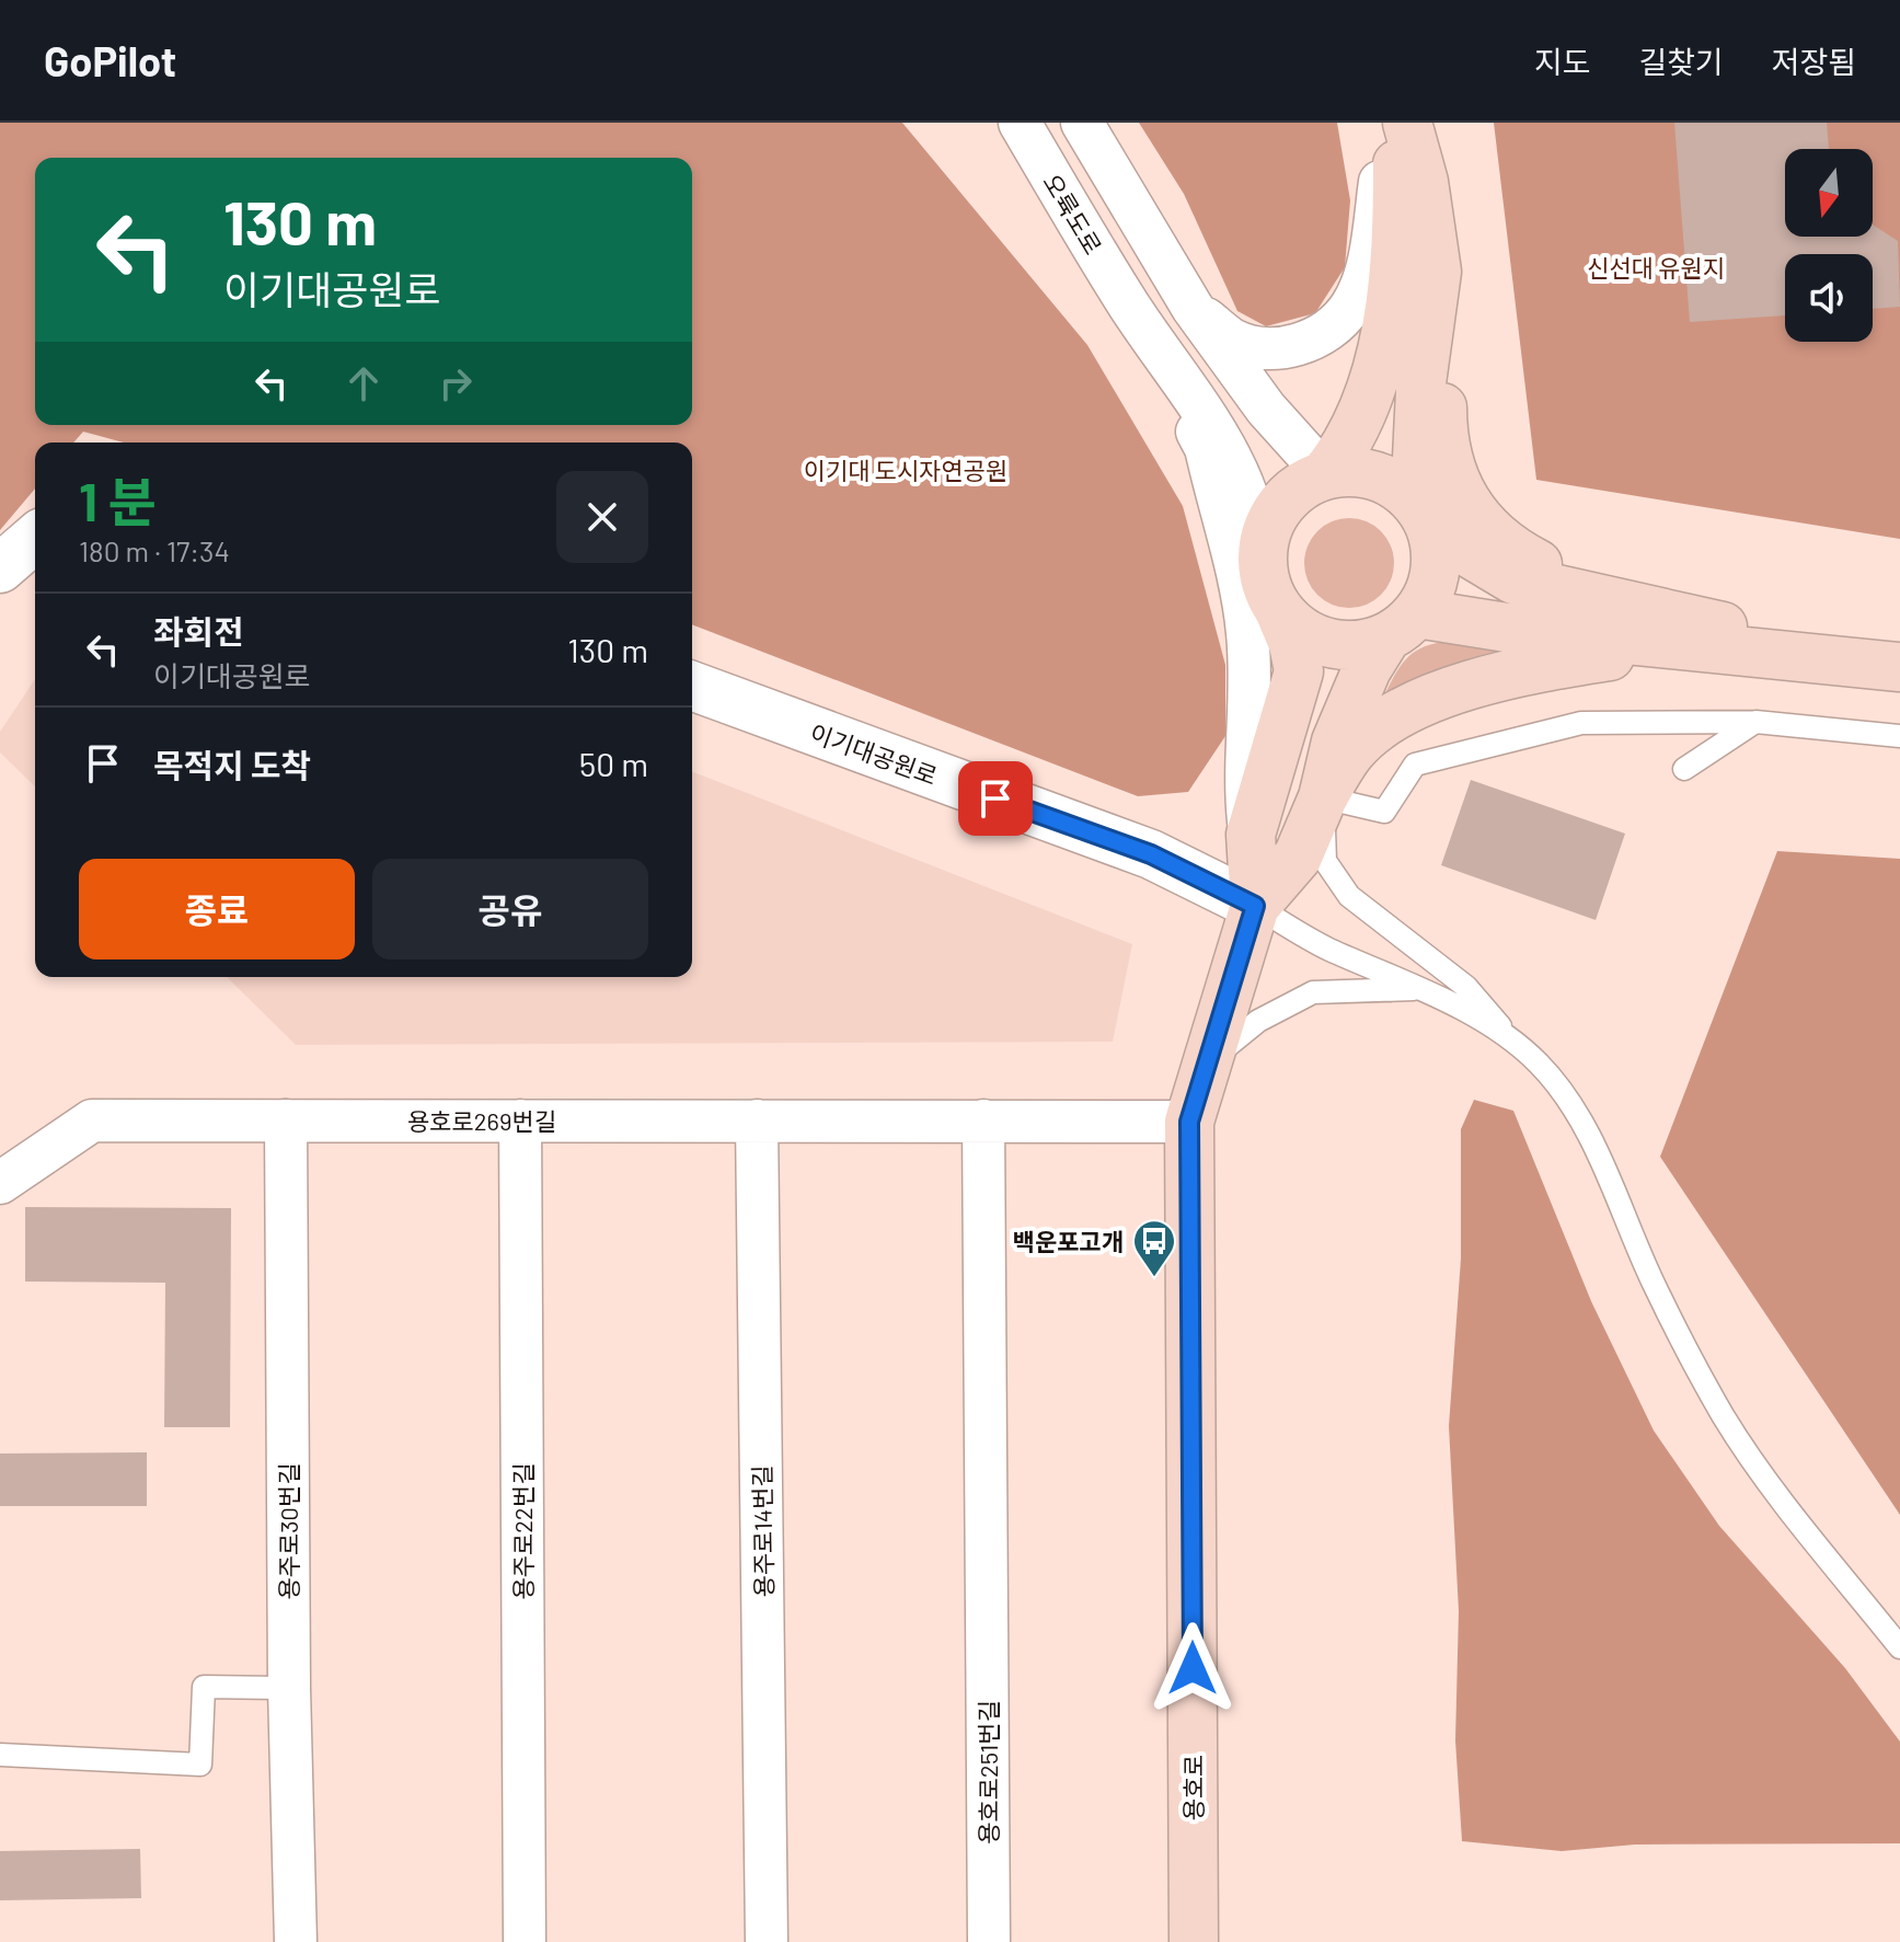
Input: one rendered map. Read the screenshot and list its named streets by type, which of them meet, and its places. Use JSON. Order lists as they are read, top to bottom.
{
  "streets": {
    "main road": ["용호로"],
    "street": [
      "오륙도로",
      "이기대공원로",
      "용호로269번길",
      "용주로30번길",
      "용주로22번길",
      "용주로14번길",
      "용호로251번길"
    ]
  },
  "crossings": [
    ["이기대공원로", "용호로"],
    ["용호로269번길", "용주로30번길"],
    ["용호로269번길", "용주로22번길"],
    ["용호로269번길", "용주로14번길"],
    ["용호로269번길", "용호로251번길"],
    ["용호로269번길", "용호로"]
  ],
  "parks": ["신선대 유원지", "이기대 도시자연공원"],
  "places": {
    "bus stop": ["백운포고개"]
  },
  "north": "bottom",
  "page": {
    "header": "GoPilot",
    "nav": ["지도", "길찾기", "저장됨"],
    "turn": ["130 m", "이기대공원로"],
    "heading": ["1 분", "180 m · 17:34"],
    "list": [
      {
        "name": "좌회전",
        "note": "이기대공원로",
        "value": "130 m"
      },
      {
        "name": "목적지 도착",
        "value": "50 m"
      }
    ],
    "buttons": ["종료", "공유"]
  }
}
